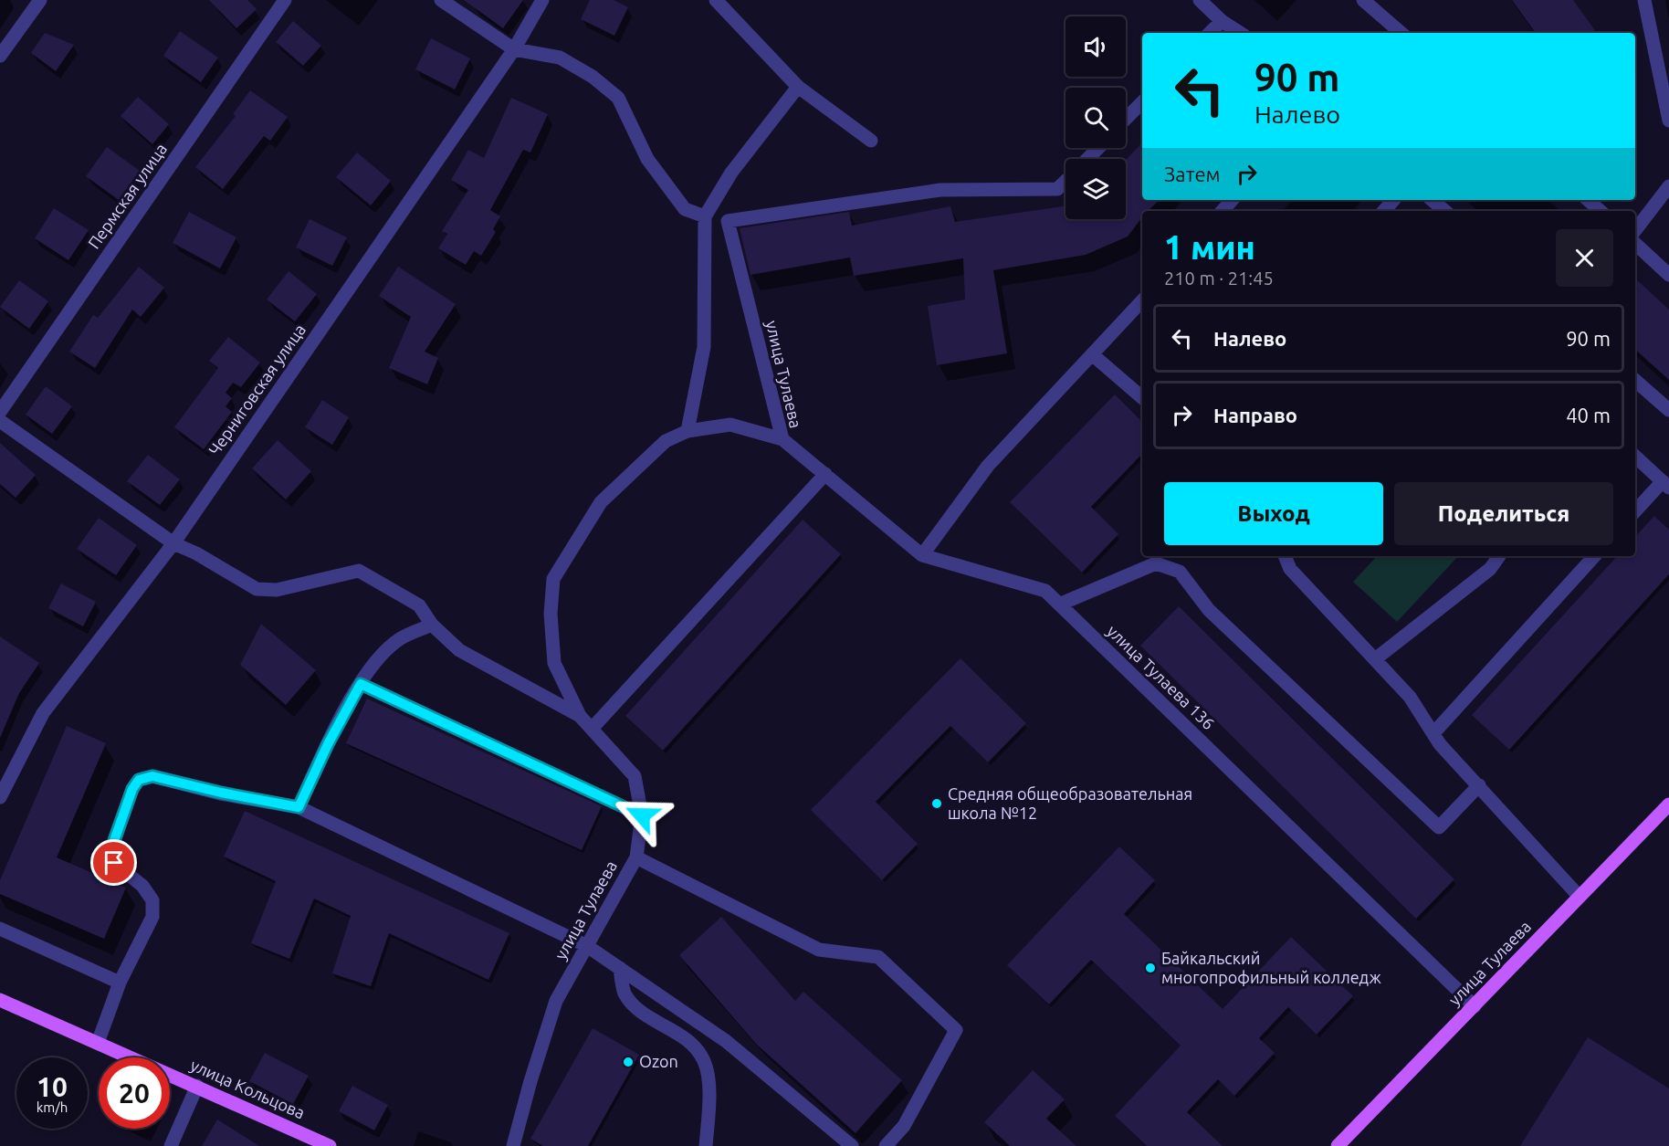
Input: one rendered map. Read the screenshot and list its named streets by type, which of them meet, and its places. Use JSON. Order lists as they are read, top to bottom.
{
  "streets": {
    "main road": ["улица Тулаева", "улица Кольцова"],
    "street": ["Пермская улица", "Черниговская улица", "улица Тулаева 136"]
  },
  "crossings": [
    ["улица Тулаева", "улица Тулаева 136"]
  ],
  "places": ["Средняя общеобразовательная школа №12", "Байкальский многопрофильный колледж", "Ozon"],
  "page": {
    "turn": ["90 m", "Налево"],
    "then": "Затем",
    "heading": ["1 мин", "210 m · 21:45"],
    "list": [
      {
        "name": "Налево",
        "value": "90 m"
      },
      {
        "name": "Направо",
        "value": "40 m"
      }
    ],
    "buttons": ["Выход", "Поделиться"],
    "speed": "10 km/h",
    "limit": "20"
  }
}
